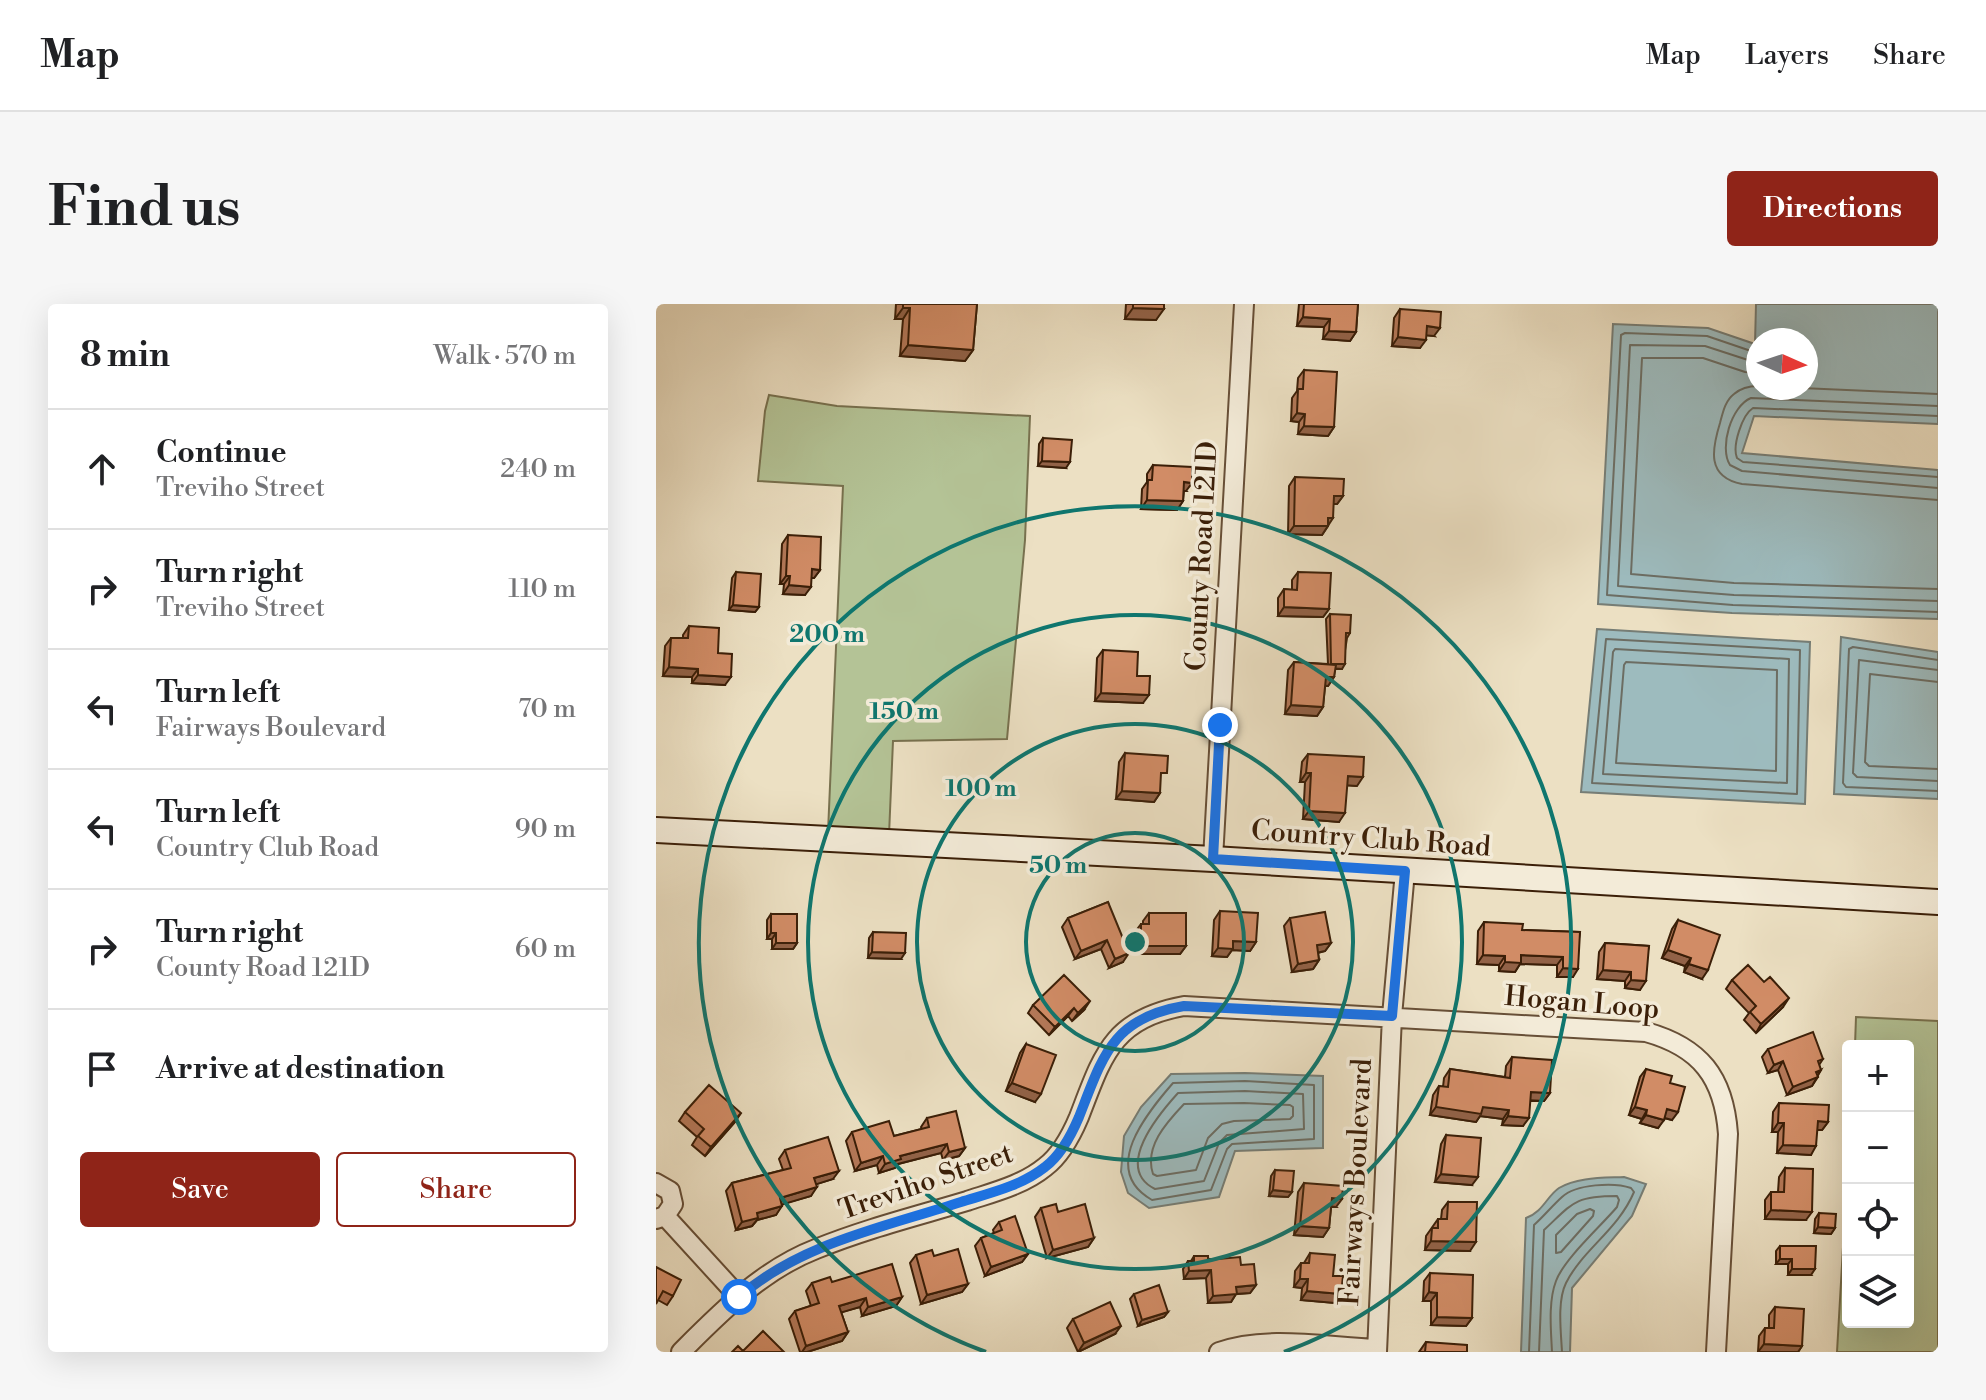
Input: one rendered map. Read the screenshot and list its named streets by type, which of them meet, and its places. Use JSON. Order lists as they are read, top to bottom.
{
  "streets": {
    "street": [
      "County Road 121D",
      "Country Club Road",
      "Hogan Loop",
      "Treviho Street",
      "Fairways Boulevard"
    ]
  },
  "crossings": [
    ["County Road 121D", "Country Club Road"],
    ["Country Club Road", "Fairways Boulevard"],
    ["Hogan Loop", "Treviho Street"],
    ["Hogan Loop", "Fairways Boulevard"],
    ["Treviho Street", "Fairways Boulevard"]
  ],
  "north": "right",
  "page": {
    "header": "Map",
    "nav": ["Map", "Layers", "Share"],
    "buttons": [
      "Directions",
      ["Save", "Share"]
    ],
    "title": "Find us",
    "heading": ["8 min", "Walk · 570 m"],
    "list": [
      ["Continue", "Treviho Street", "240 m"],
      ["Turn right", "Treviho Street", "110 m"],
      ["Turn left", "Fairways Boulevard", "70 m"],
      ["Turn left", "Country Club Road", "90 m"],
      ["Turn right", "County Road 121D", "60 m"],
      "Arrive at destination"
    ],
    "map_buttons": ["+", "−"]
  },
  "rings": [
    "200 m",
    "150 m",
    "100 m",
    "50 m"
  ]
}
